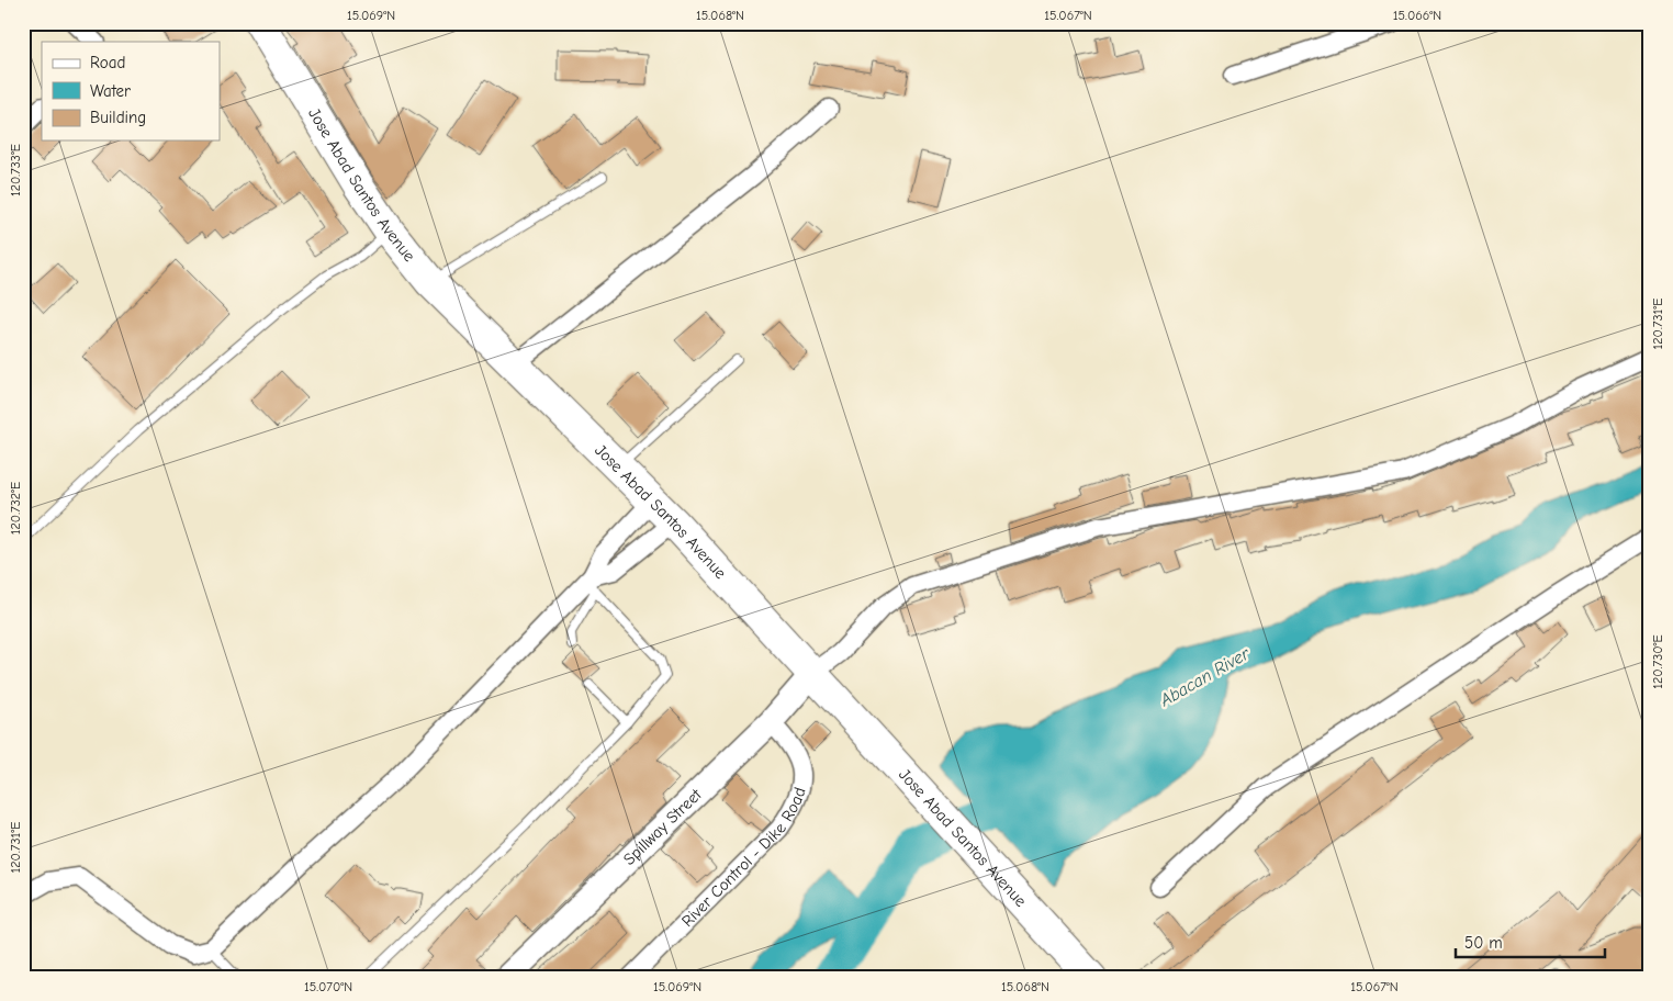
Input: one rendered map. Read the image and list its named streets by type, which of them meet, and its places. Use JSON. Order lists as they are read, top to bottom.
{
  "streets": {
    "highway": ["Jose Abad Santos Avenue"],
    "street": ["Spillway Street", "River Control - Dike Road"]
  },
  "crossings": [
    ["Jose Abad Santos Avenue", "Spillway Street"],
    ["Spillway Street", "River Control - Dike Road"]
  ],
  "water": ["Abacan River"],
  "legend": ["Road", "Water", "Building"],
  "scale_bar": "50 m",
  "coordinates": [
    "15.069°N",
    "15.068°N",
    "15.067°N",
    "15.066°N",
    "120.733°E",
    "120.731°E",
    "120.732°E",
    "120.730°E",
    "15.070°N"
  ]
}
